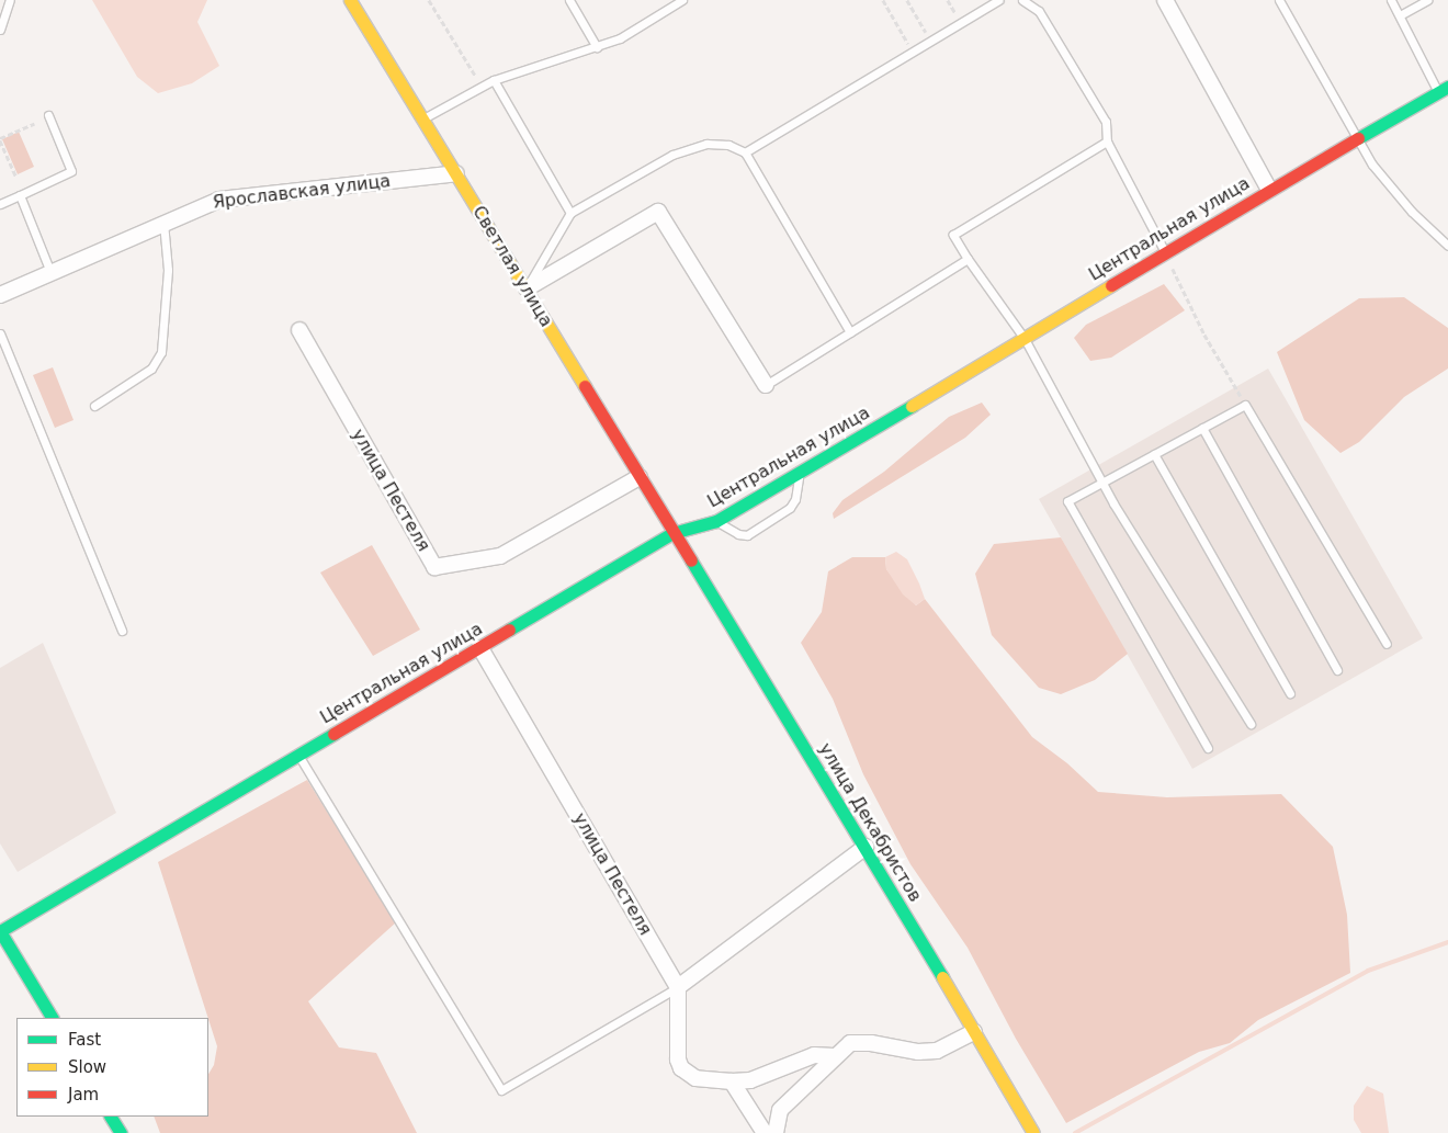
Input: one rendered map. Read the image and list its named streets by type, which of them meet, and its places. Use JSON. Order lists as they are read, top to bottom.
{
  "streets": {
    "main road": ["Центральная улица", "Светлая улица", "улица Декабристов"],
    "street": ["Ярославская улица", "улица Пестеля"]
  },
  "crossings": [
    ["Ярославская улица", "Светлая улица"],
    ["Центральная улица", "Светлая улица"],
    ["Центральная улица", "улица Пестеля"],
    ["Центральная улица", "улица Декабристов"],
    ["Светлая улица", "улица Пестеля"],
    ["Светлая улица", "улица Декабристов"]
  ],
  "legend": ["Fast", "Slow", "Jam"]
}
